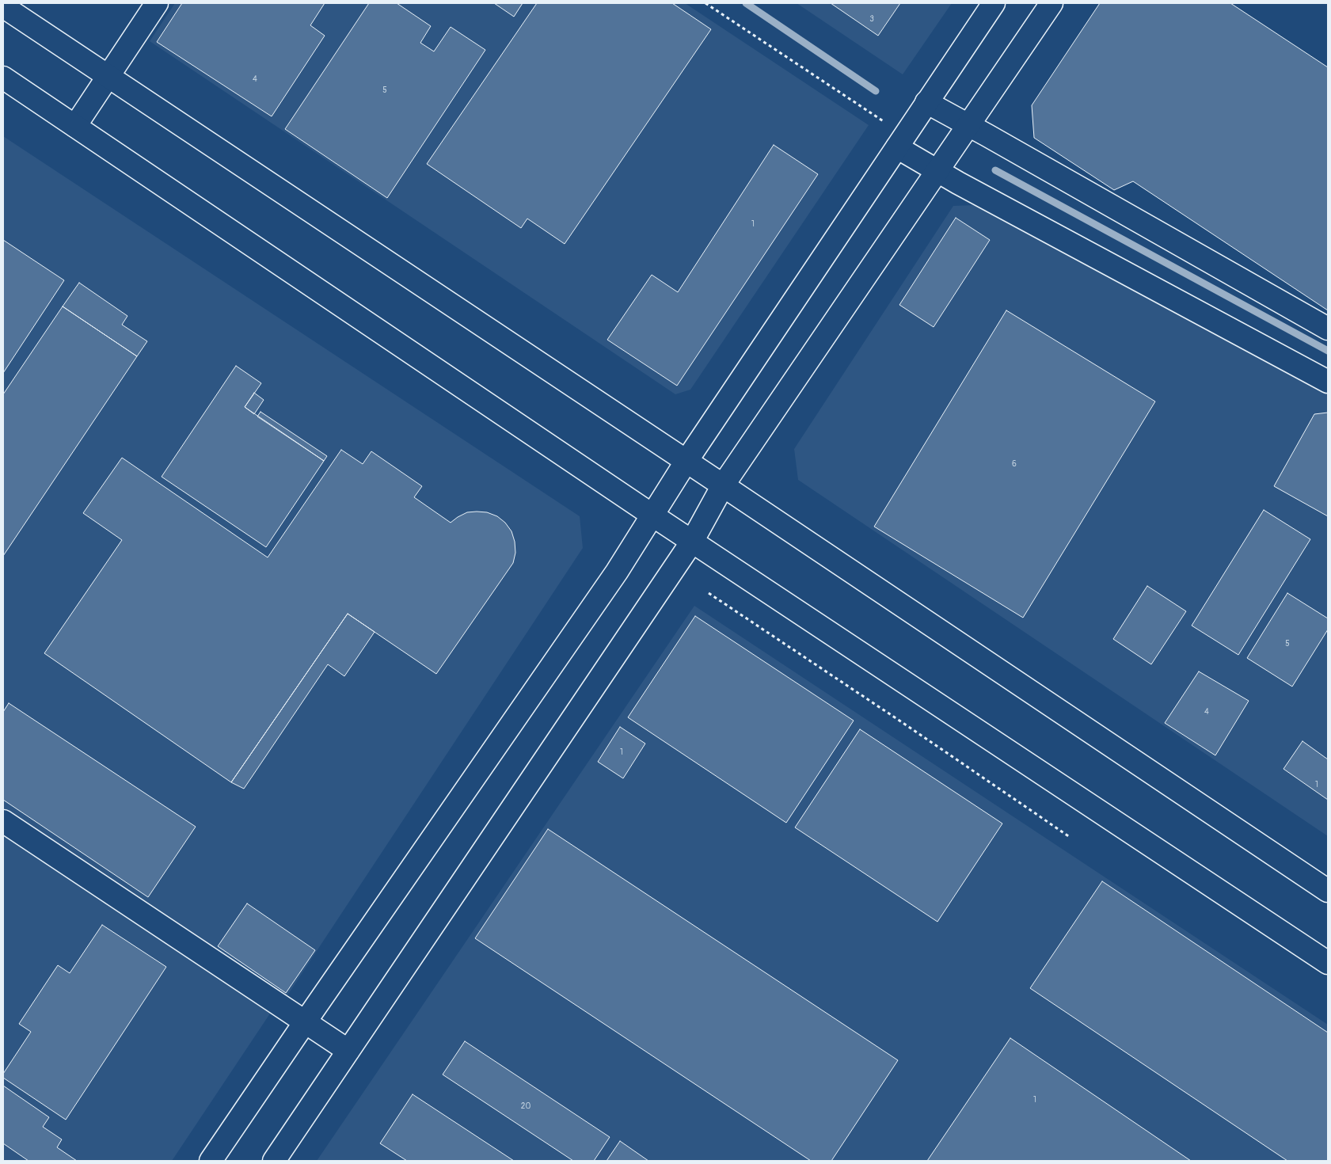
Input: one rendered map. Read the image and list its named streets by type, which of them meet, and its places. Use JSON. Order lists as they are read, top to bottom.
{
  "house_numbers": [
    "3",
    "4",
    "5",
    "1",
    "6",
    "5",
    "4",
    "1",
    "1",
    "1",
    "20"
  ]
}
